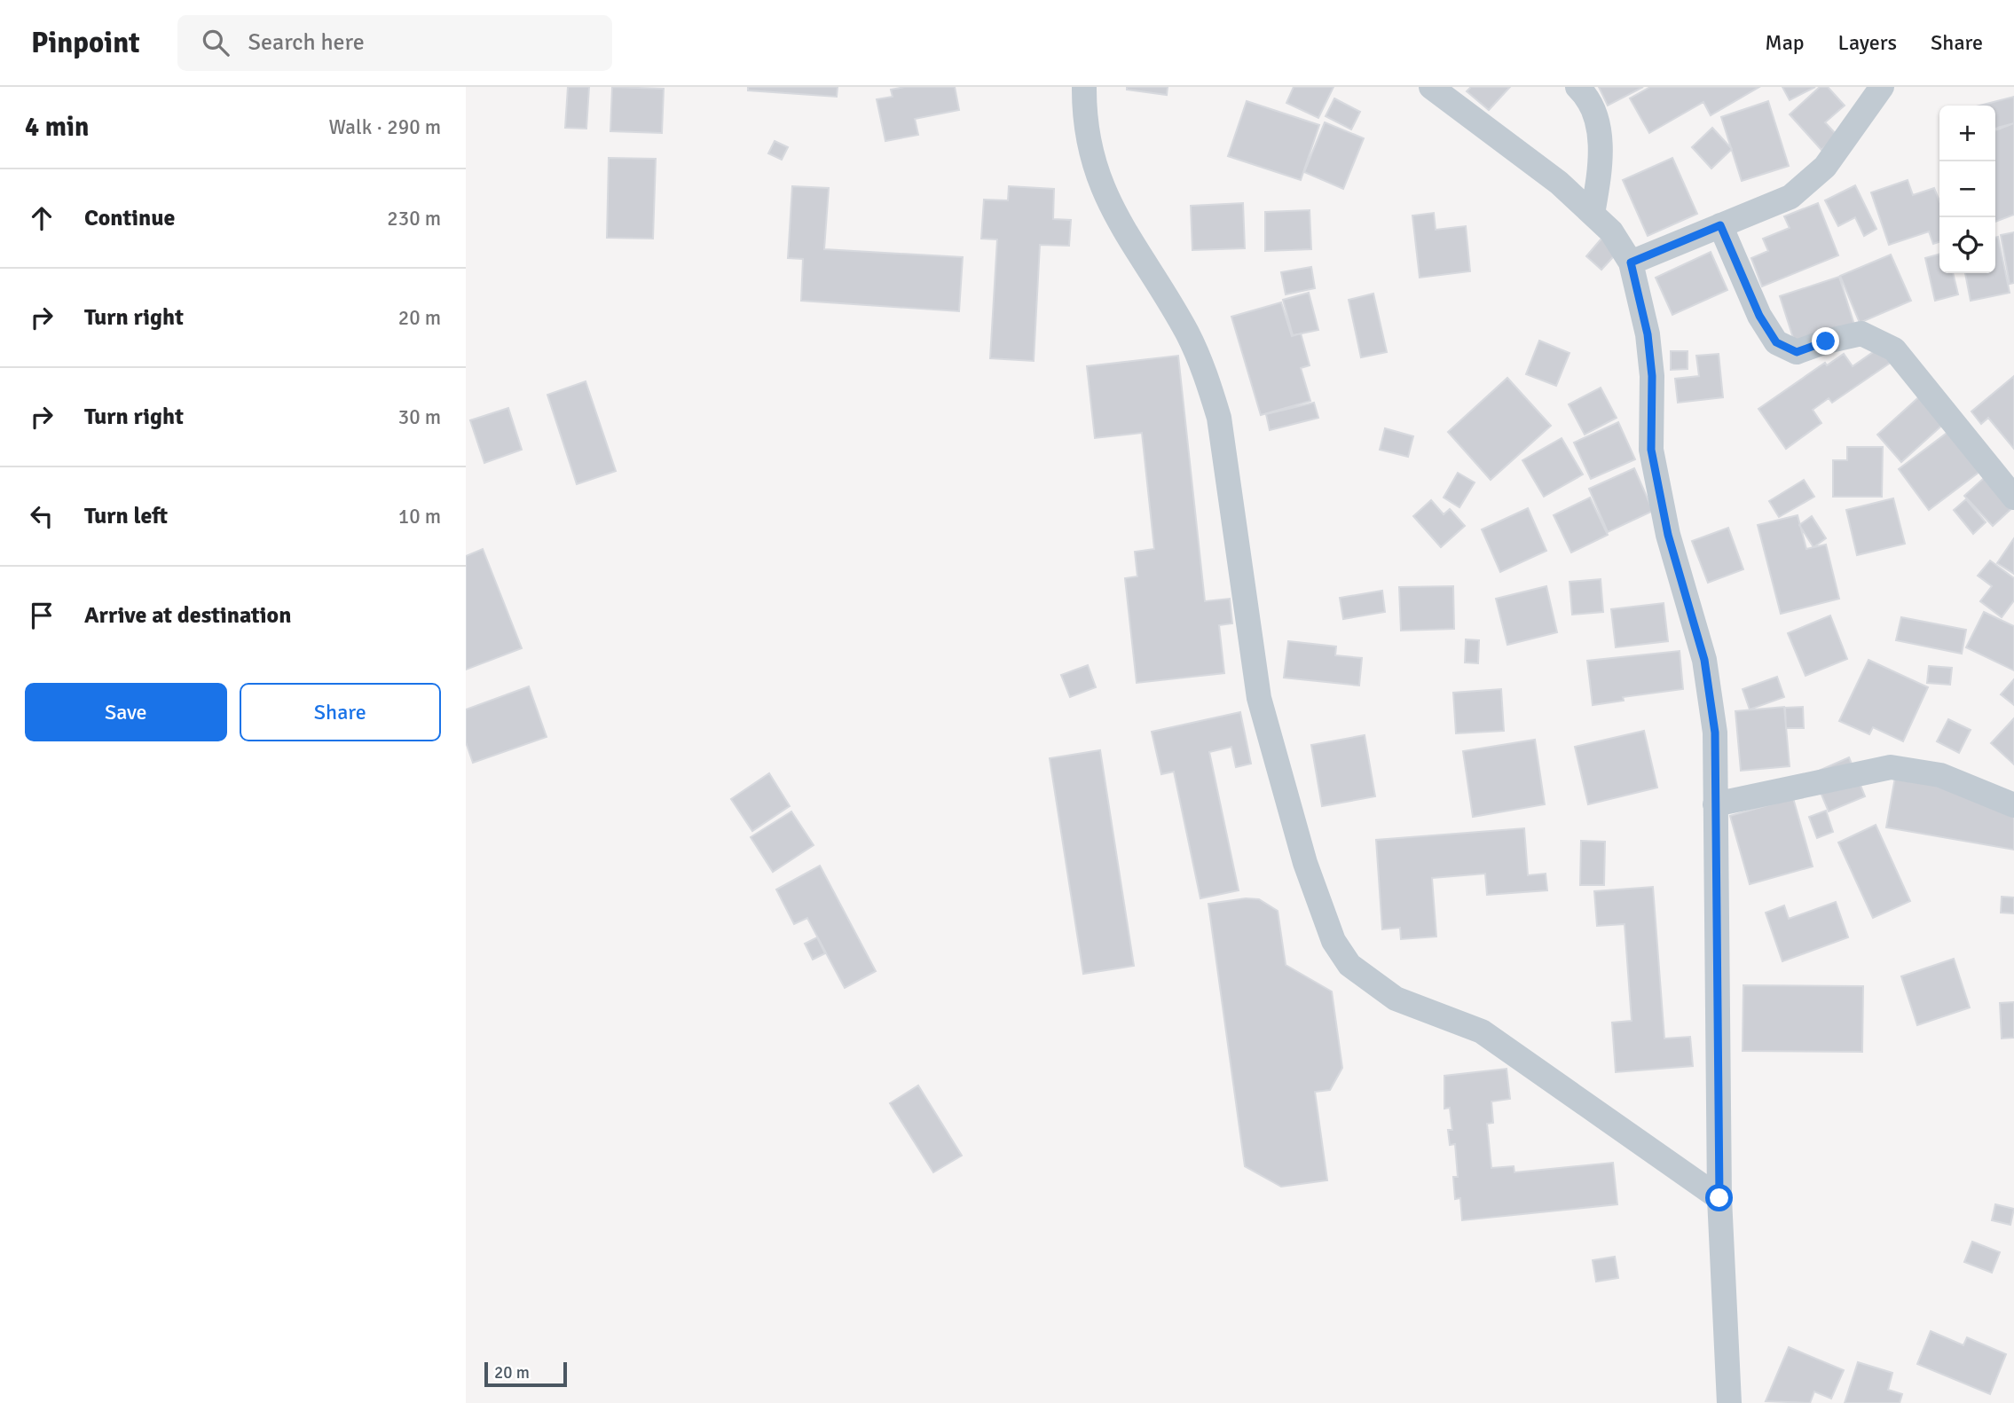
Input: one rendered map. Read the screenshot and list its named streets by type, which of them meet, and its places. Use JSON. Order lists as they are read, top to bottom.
{
  "scale_bar": "20 m",
  "page": {
    "header": "Pinpoint",
    "search": "Search here",
    "nav": ["Map", "Layers", "Share"],
    "heading": ["4 min", "Walk · 290 m"],
    "map_buttons": ["+", "−"],
    "list": [
      ["Continue", "230 m"],
      ["Turn right", "20 m"],
      ["Turn right", "30 m"],
      ["Turn left", "10 m"],
      "Arrive at destination"
    ],
    "buttons": ["Save", "Share"],
    "scale": "20 m"
  }
}
